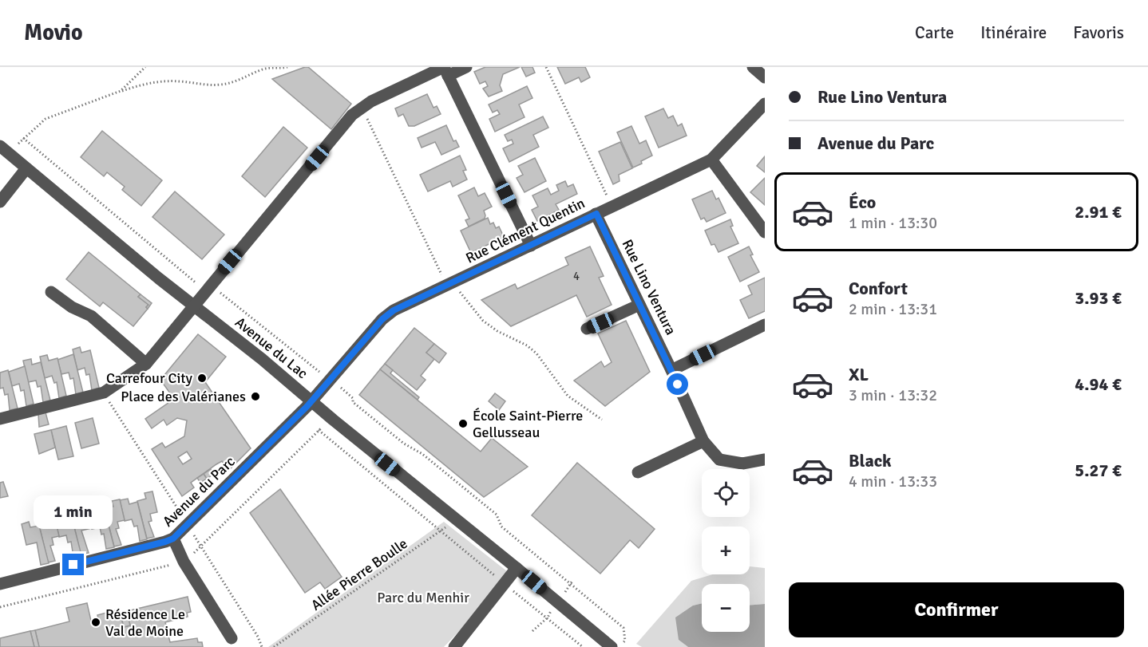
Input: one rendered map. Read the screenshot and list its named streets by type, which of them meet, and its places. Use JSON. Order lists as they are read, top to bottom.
{
  "streets": {
    "street": [
      "Rue Clément Quentin",
      "Rue Lino Ventura",
      "Avenue du Lac",
      "Avenue du Parc"
    ],
    "path": ["Allée Pierre Boulle"]
  },
  "crossings": [
    ["Rue Clément Quentin", "Rue Lino Ventura"],
    ["Rue Clément Quentin", "Avenue du Lac"],
    ["Rue Clément Quentin", "Avenue du Parc"],
    ["Avenue du Lac", "Avenue du Parc"],
    ["Avenue du Lac", "Allée Pierre Boulle"]
  ],
  "parks": ["Parc du Menhir"],
  "places": [
    "Carrefour City",
    "Place des Valérianes",
    "École Saint-Pierre Gellusseau",
    "Résidence Le Val de Moine"
  ],
  "house_numbers": ["4"],
  "page": {
    "header": "Movio",
    "nav": ["Carte", "Itinéraire", "Favoris"],
    "banner": ["Rue Lino Ventura", "Avenue du Parc"],
    "list": [
      {
        "name": "Éco",
        "note": "1 min · 13:30",
        "value": "2.91 €"
      },
      {
        "name": "Confort",
        "note": "2 min · 13:31",
        "value": "3.93 €"
      },
      {
        "name": "XL",
        "note": "3 min · 13:32",
        "value": "4.94 €"
      },
      {
        "name": "Black",
        "note": "4 min · 13:33",
        "value": "5.27 €"
      }
    ],
    "map_buttons": ["+", "−"],
    "bubble": "1 min",
    "buttons": "Confirmer"
  }
}
